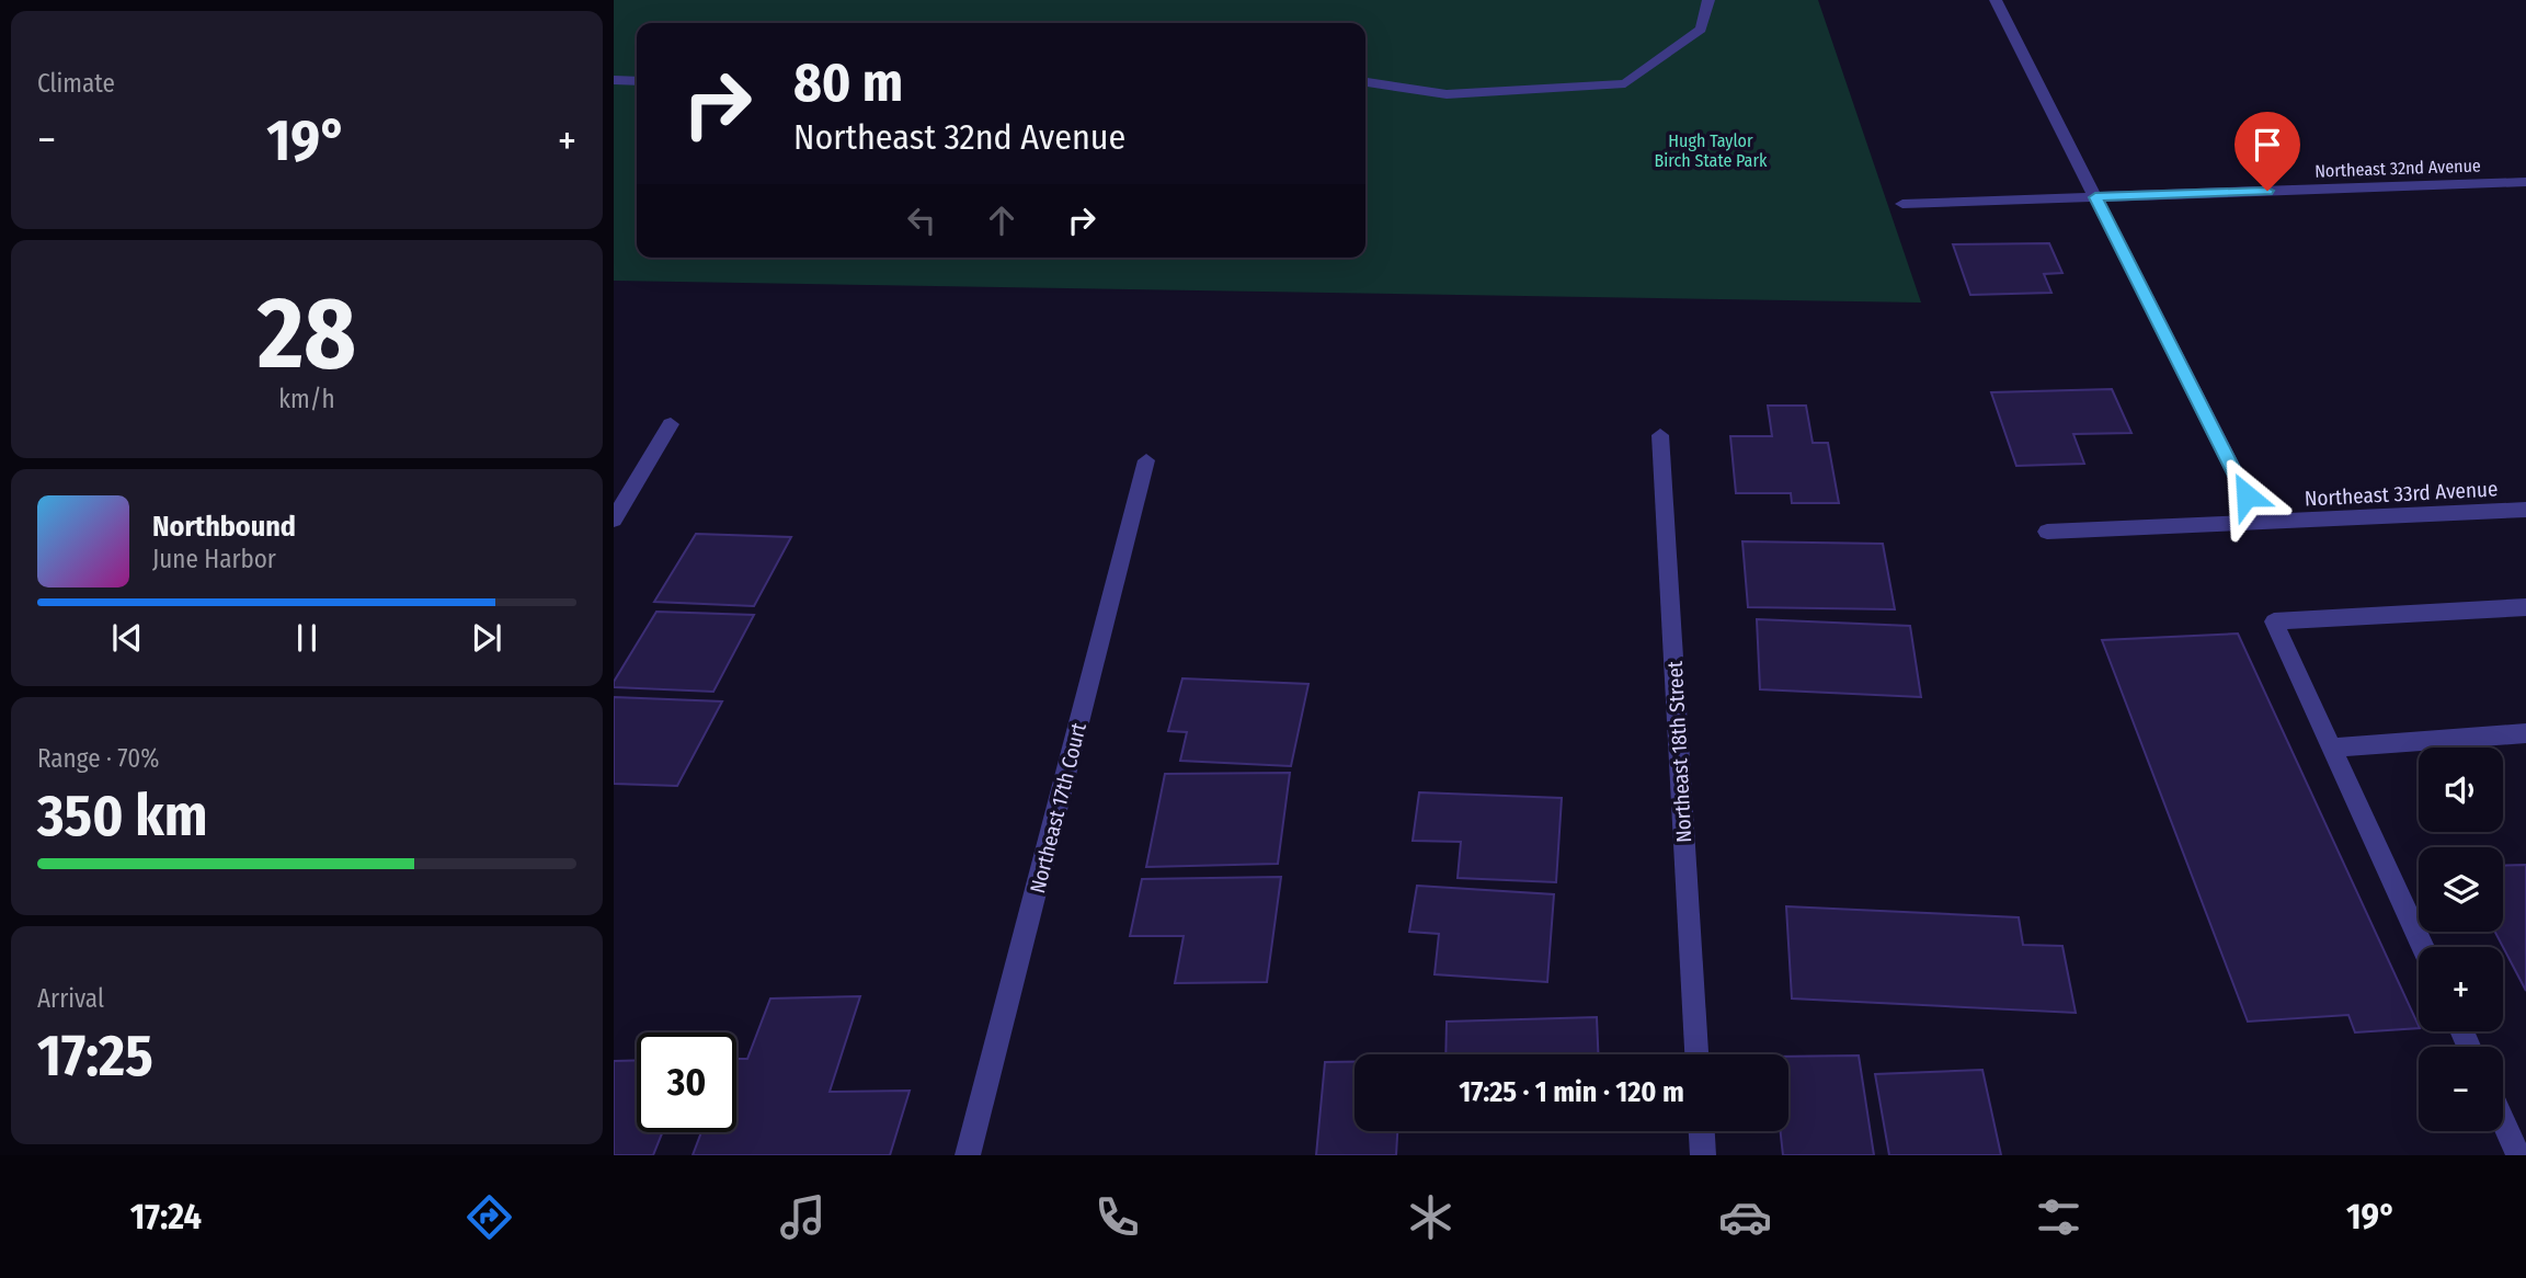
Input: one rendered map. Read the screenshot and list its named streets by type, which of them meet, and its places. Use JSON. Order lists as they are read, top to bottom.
{
  "streets": {
    "street": [
      "Northeast 32nd Avenue",
      "Northeast 33rd Avenue",
      "Northeast 18th Street",
      "Northeast 17th Court"
    ]
  },
  "parks": ["Hugh Taylor Birch State Park"],
  "page": {
    "tile": [
      "Climate",
      ["28", "km/h"],
      ["Range · 70%", "350 km"],
      ["Arrival", "17:25"]
    ],
    "turn": ["80 m", "Northeast 32nd Avenue"],
    "heat": ["−", "19°", "+"],
    "song": ["Northbound", "June Harbor"],
    "map_buttons": ["+", "−"],
    "limit": "30",
    "trip": "17:25 · 1 min · 120 m",
    "tabs": ["17:24", "19°"]
  }
}
